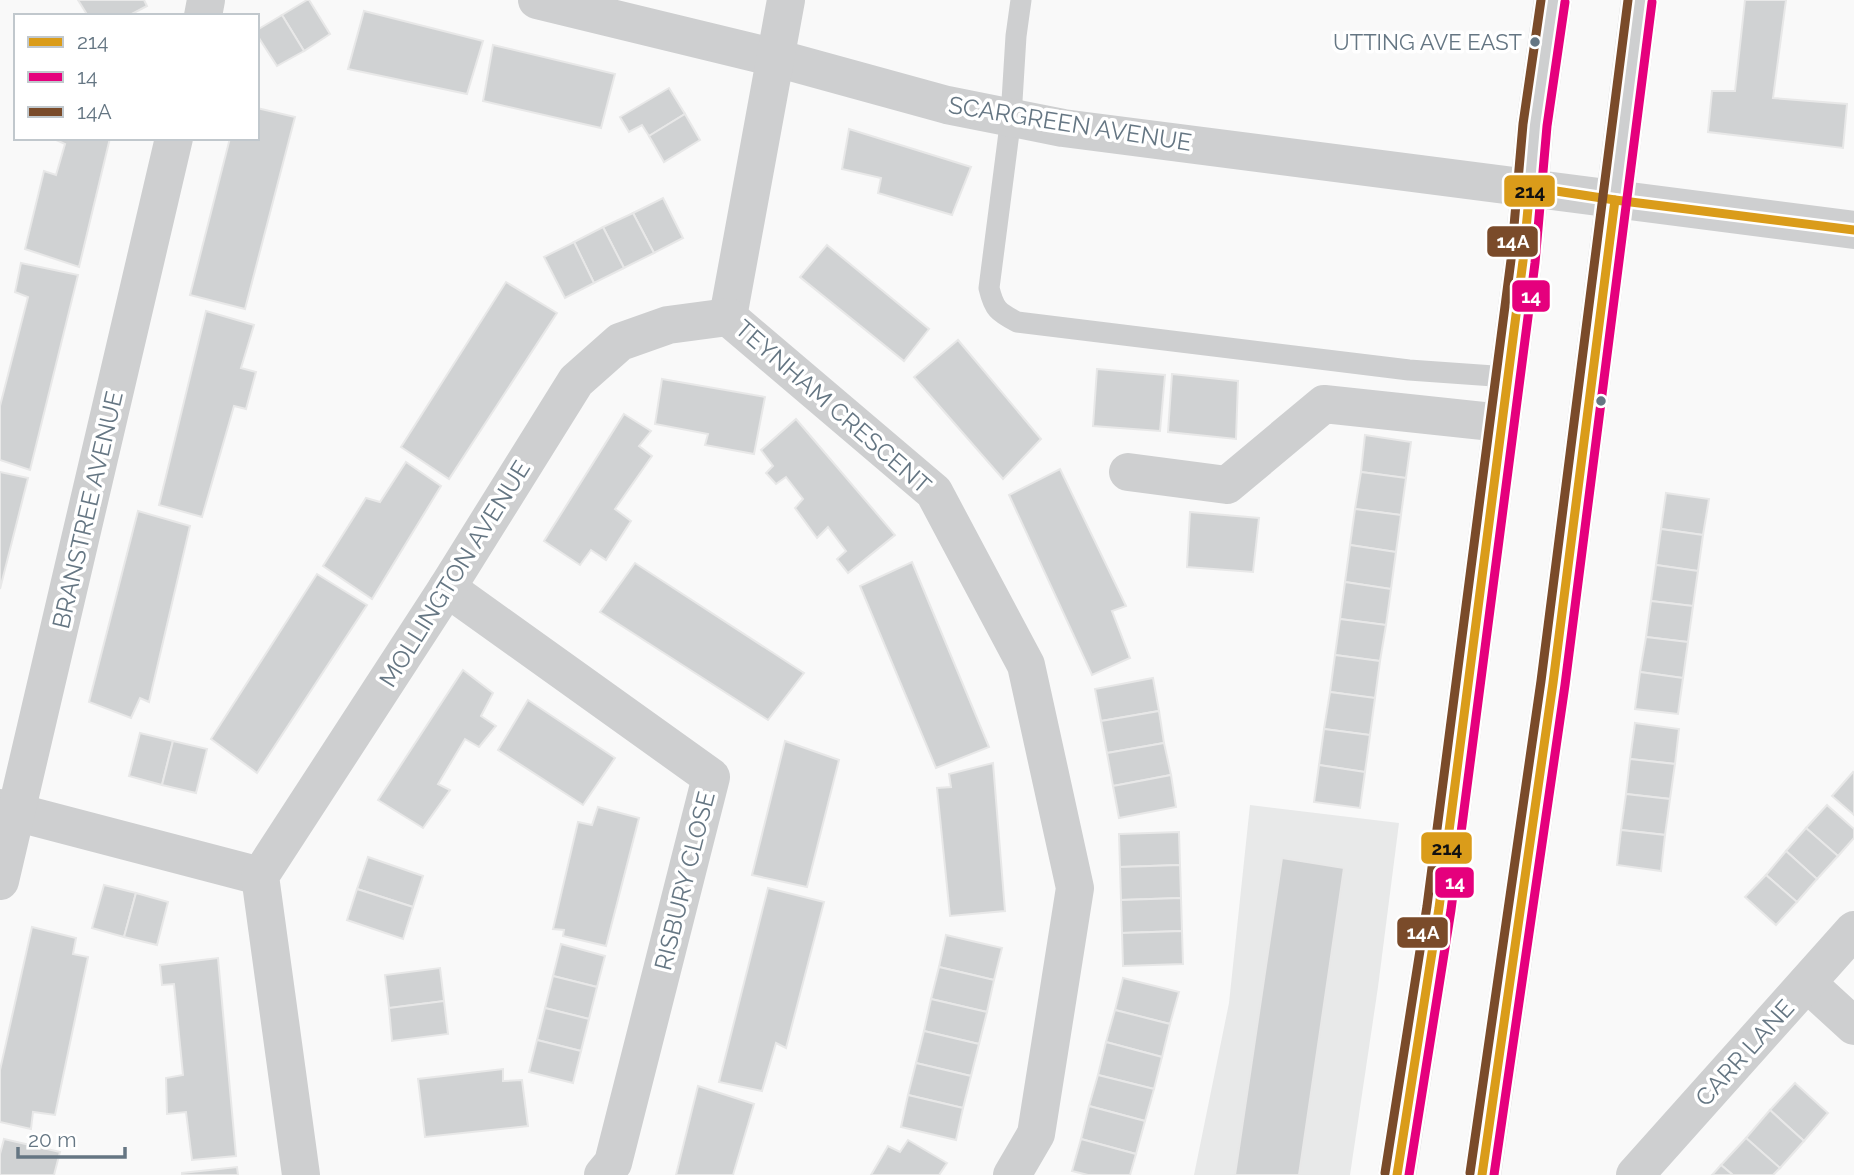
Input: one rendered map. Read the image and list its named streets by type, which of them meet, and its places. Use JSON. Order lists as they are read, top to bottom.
{
  "streets": {
    "street": [
      "SCARGREEN AVENUE",
      "TEYNHAM CRESCENT",
      "BRANSTREE AVENUE",
      "MOLLINGTON AVENUE",
      "RISBURY CLOSE",
      "CARR LANE"
    ]
  },
  "crossings": [
    ["TEYNHAM CRESCENT", "MOLLINGTON AVENUE"],
    ["MOLLINGTON AVENUE", "RISBURY CLOSE"]
  ],
  "places": ["UTTING AVE EAST"],
  "lines": ["transit line 14A", "transit line 14", "transit line 214"],
  "legend": ["214", "14", "14A"],
  "scale_bar": "20 m"
}
